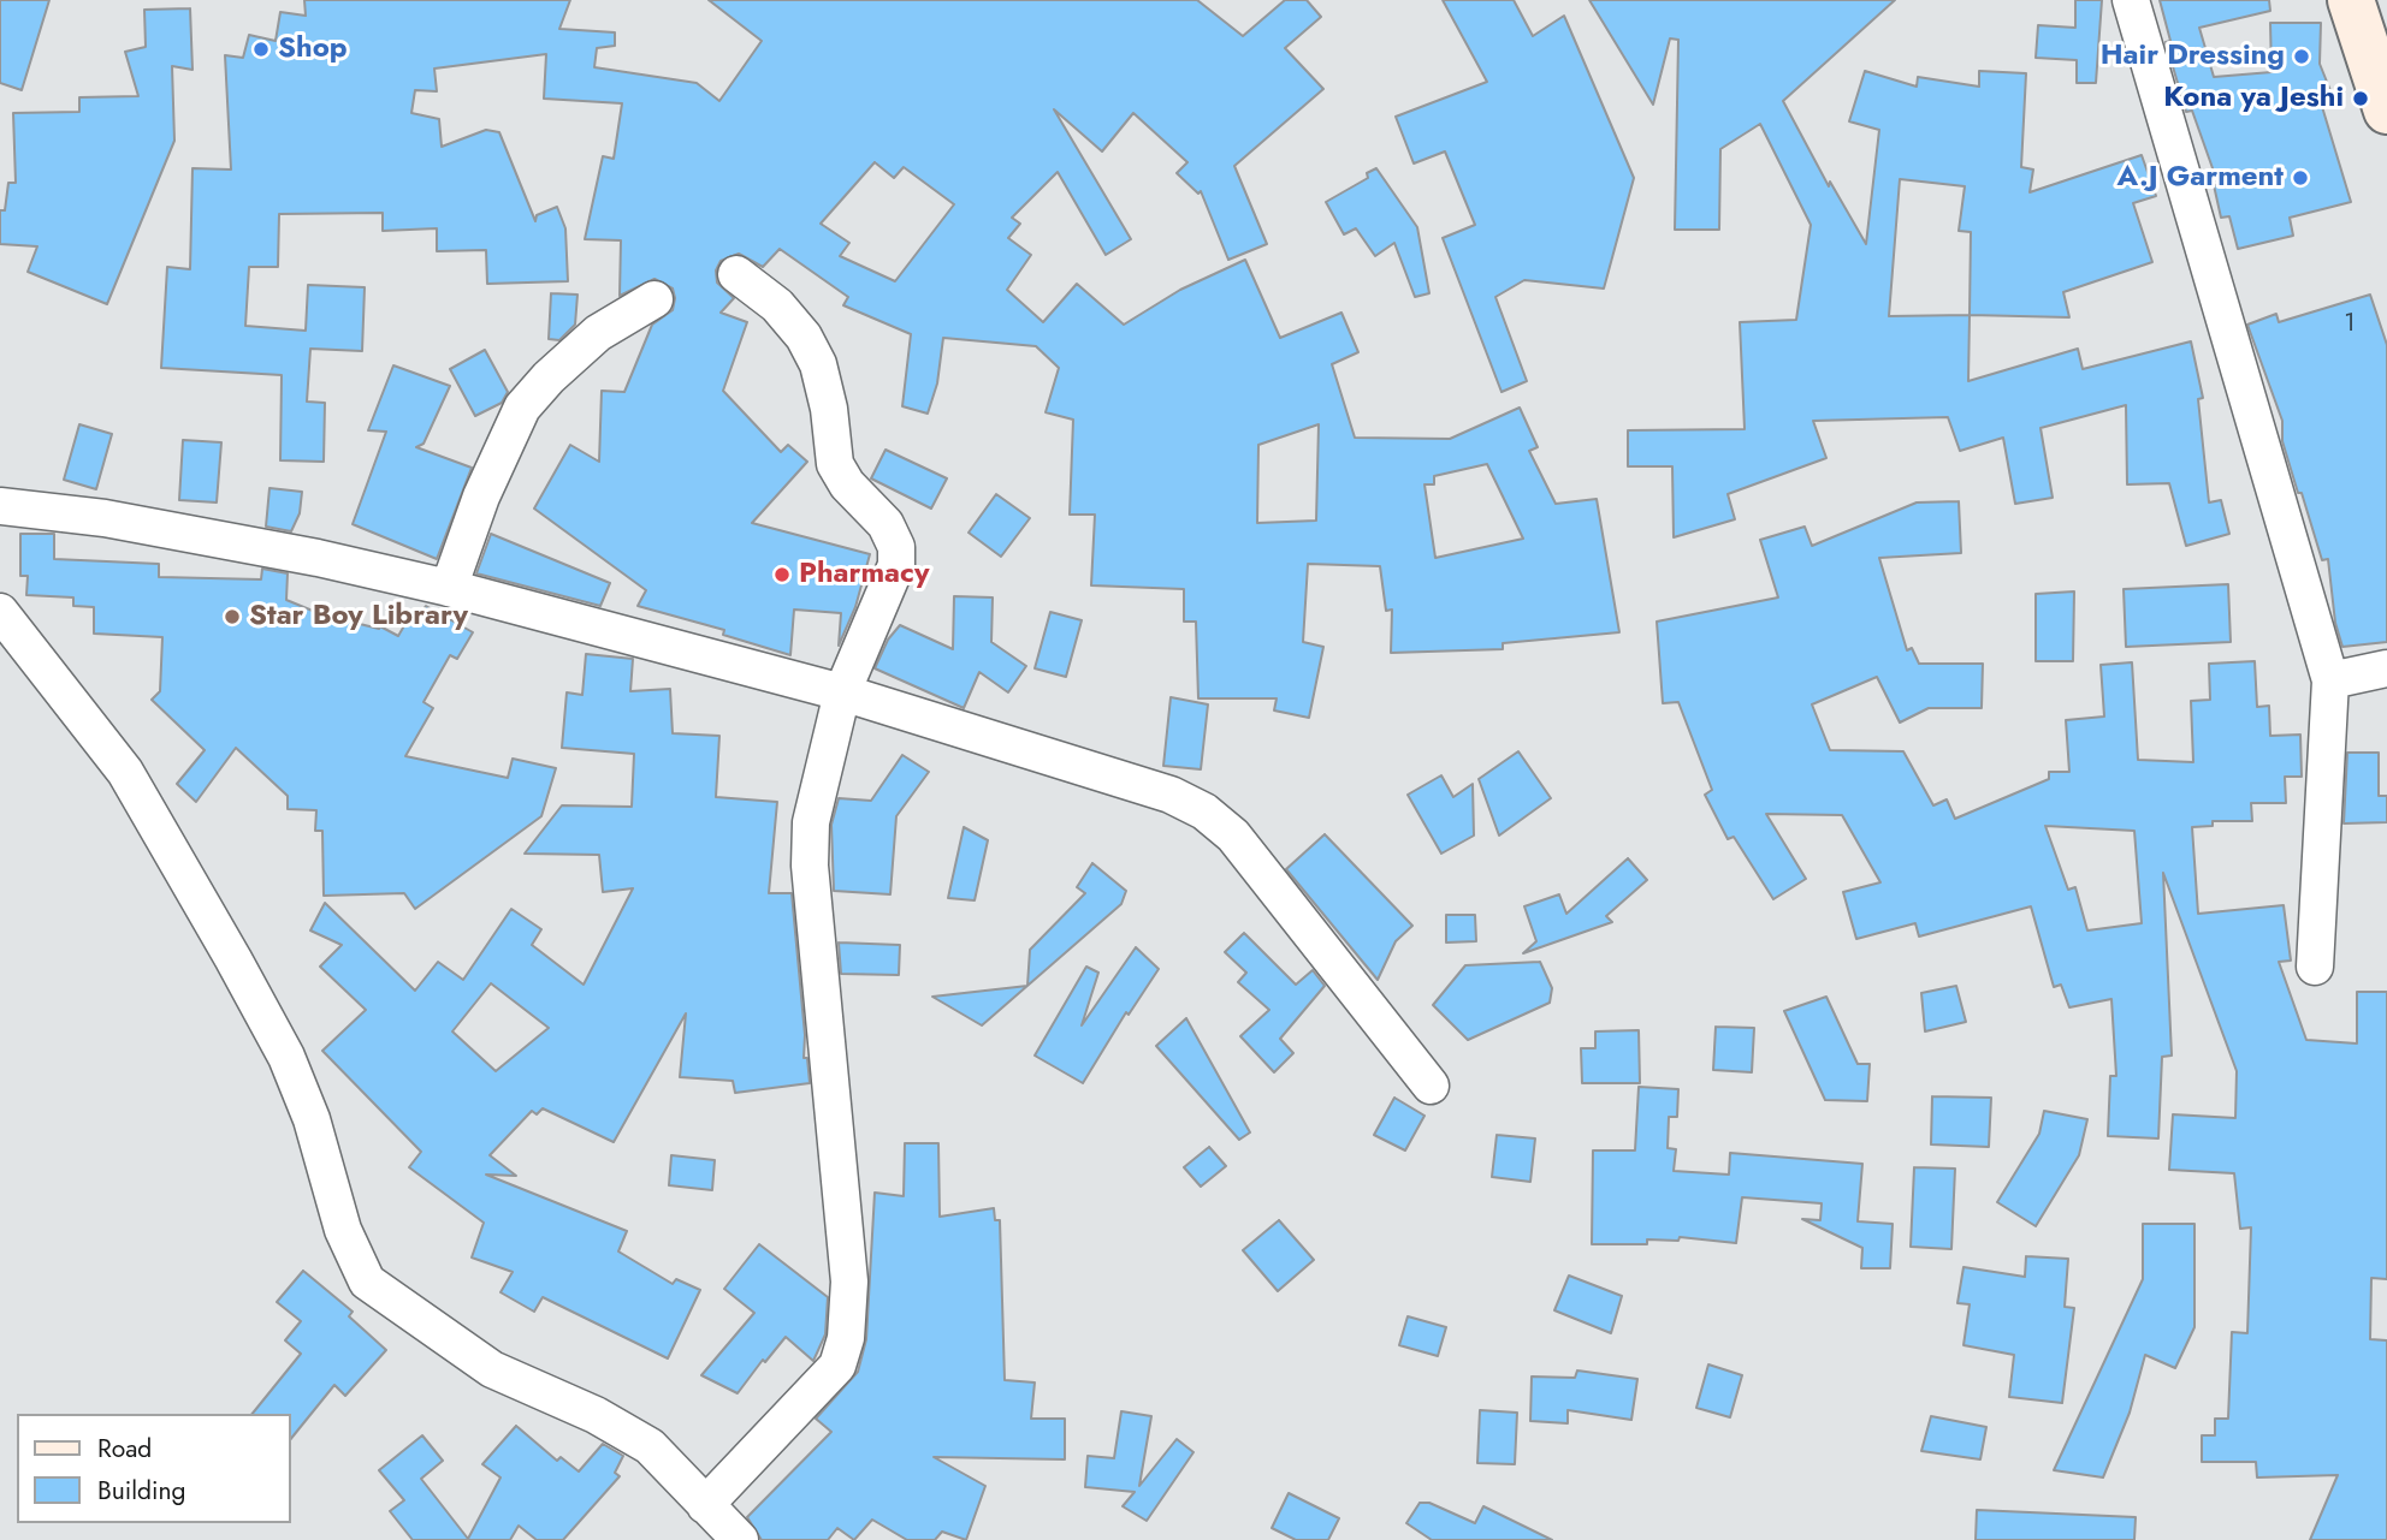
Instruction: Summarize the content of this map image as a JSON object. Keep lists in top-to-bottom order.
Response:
{
  "places": [
    "Shop",
    "Hair Dressing",
    "Kona ya Jeshi",
    "A.J Garment",
    "Pharmacy",
    "Star Boy Library"
  ],
  "house_numbers": ["1"],
  "legend": ["Road", "Building"]
}
